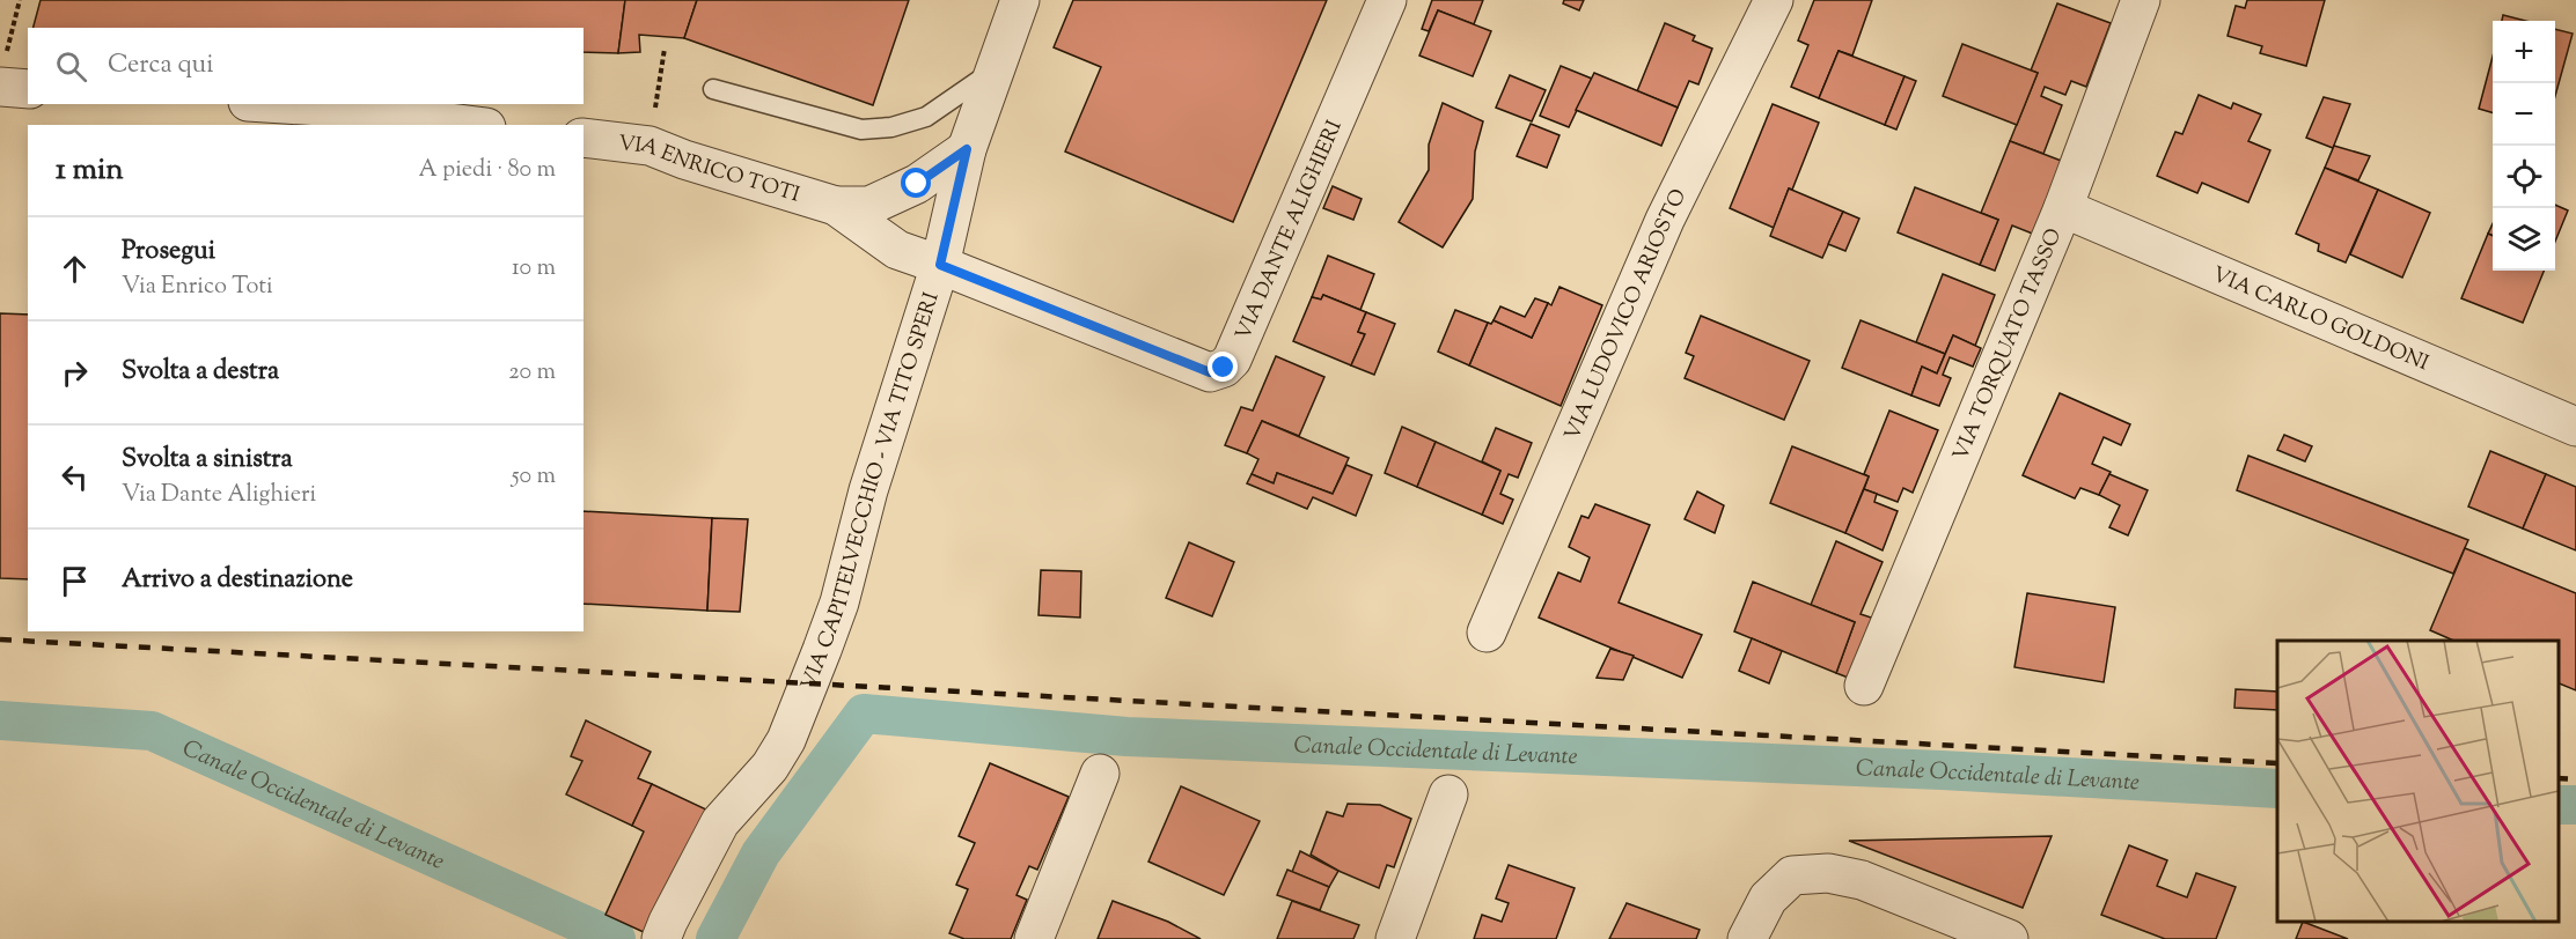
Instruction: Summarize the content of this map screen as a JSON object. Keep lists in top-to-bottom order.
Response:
{
  "streets": {
    "street": [
      "VIA ENRICO TOTI",
      "VIA DANTE ALIGHIERI",
      "VIA LUDOVICO ARIOSTO",
      "VIA CARLO GOLDONI",
      "VIA TORQUATO TASSO",
      "VIA CAPITELVECCHIO - VIA TITO SPERI"
    ]
  },
  "crossings": [
    ["VIA ENRICO TOTI", "VIA DANTE ALIGHIERI"],
    ["VIA ENRICO TOTI", "VIA CAPITELVECCHIO - VIA TITO SPERI"],
    ["VIA DANTE ALIGHIERI", "VIA CAPITELVECCHIO - VIA TITO SPERI"],
    ["VIA CARLO GOLDONI", "VIA TORQUATO TASSO"]
  ],
  "water": ["Canale Occidentale di Levante"],
  "page": {
    "map_buttons": ["+", "−"],
    "search": "Cerca qui",
    "heading": ["1 min", "A piedi · 80 m"],
    "list": [
      ["Prosegui", "Via Enrico Toti", "10 m"],
      ["Svolta a destra", "20 m"],
      ["Svolta a sinistra", "Via Dante Alighieri", "50 m"],
      "Arrivo a destinazione"
    ]
  }
}
